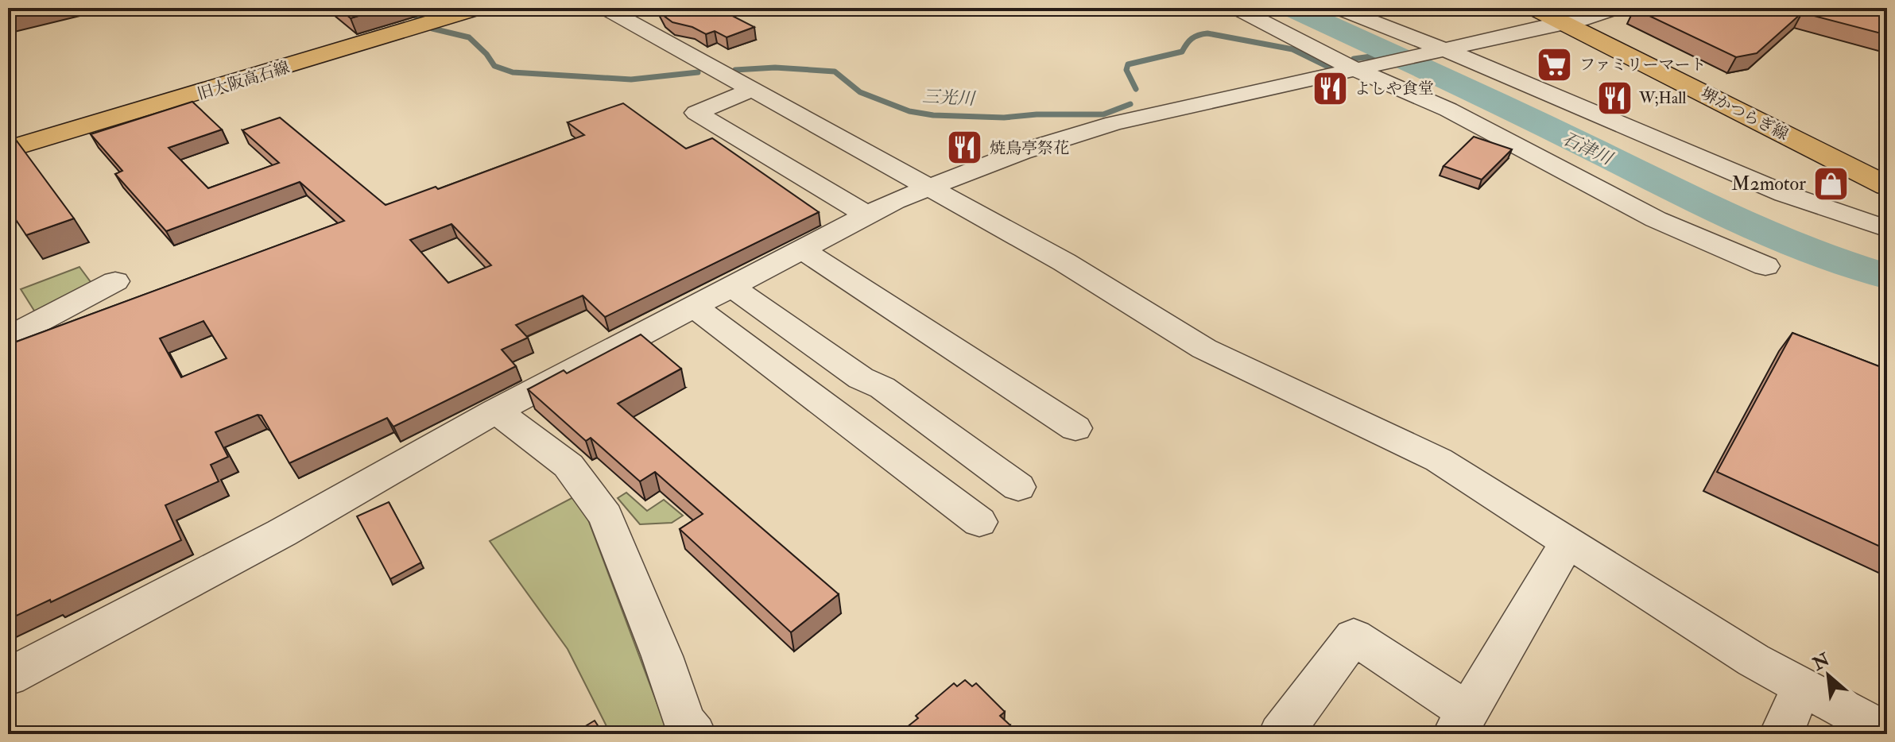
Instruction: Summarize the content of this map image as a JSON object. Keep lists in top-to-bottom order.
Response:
{
  "streets": {
    "main road": ["旧大阪高石線", "堺かつらぎ線"]
  },
  "water": ["三光川", "石津川"],
  "places": {
    "supermarket": ["ファミリーマート"],
    "restaurant": ["よしや食堂", "W;Hall", "焼鳥亭祭花"],
    "shop": ["M2motor"]
  },
  "north": "top left"
}
